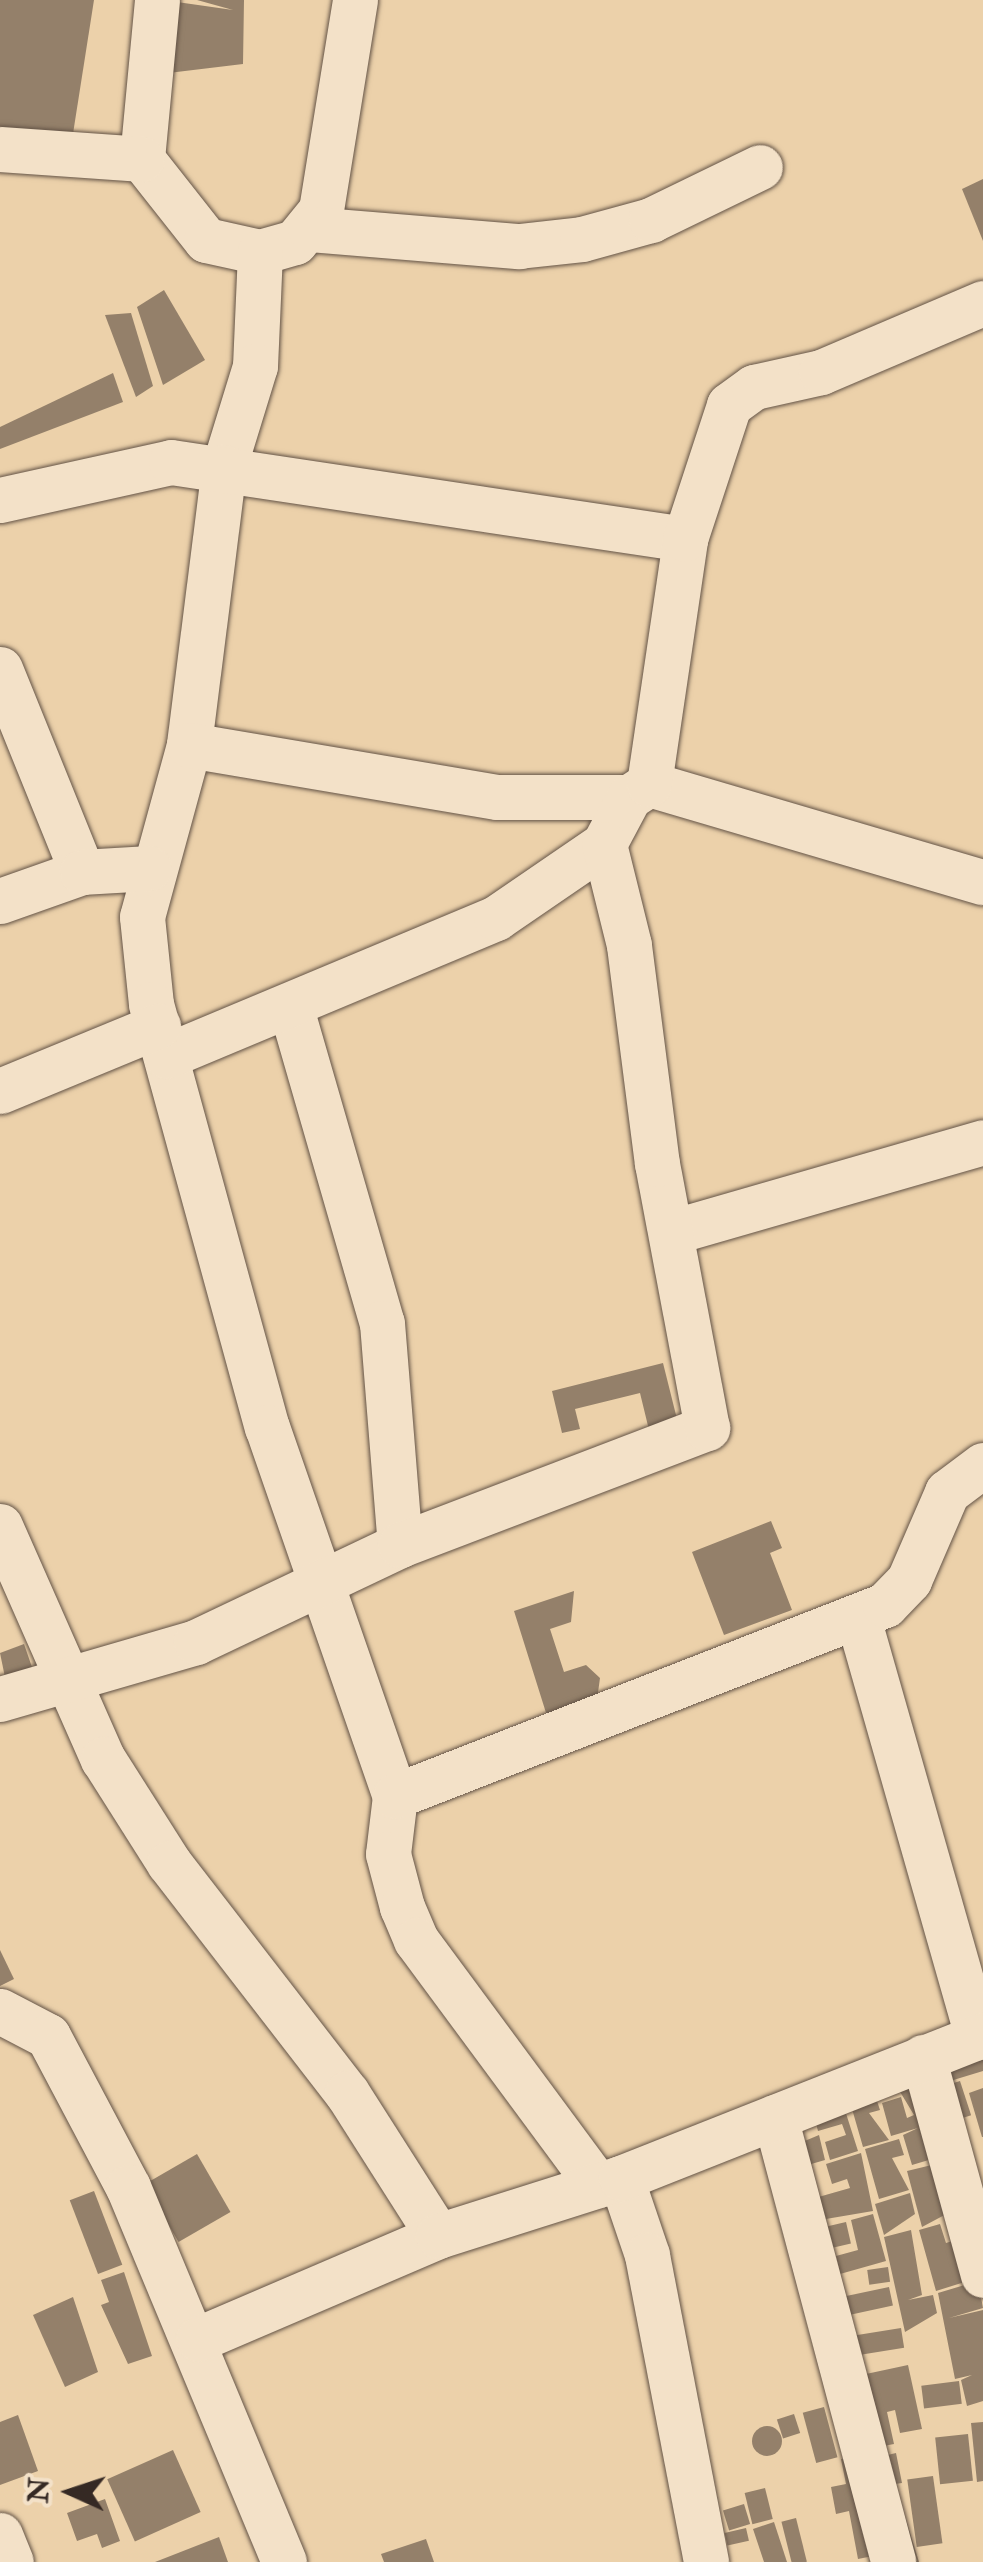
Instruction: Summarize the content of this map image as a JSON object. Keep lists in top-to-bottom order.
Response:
{
  "north": "left"
}
